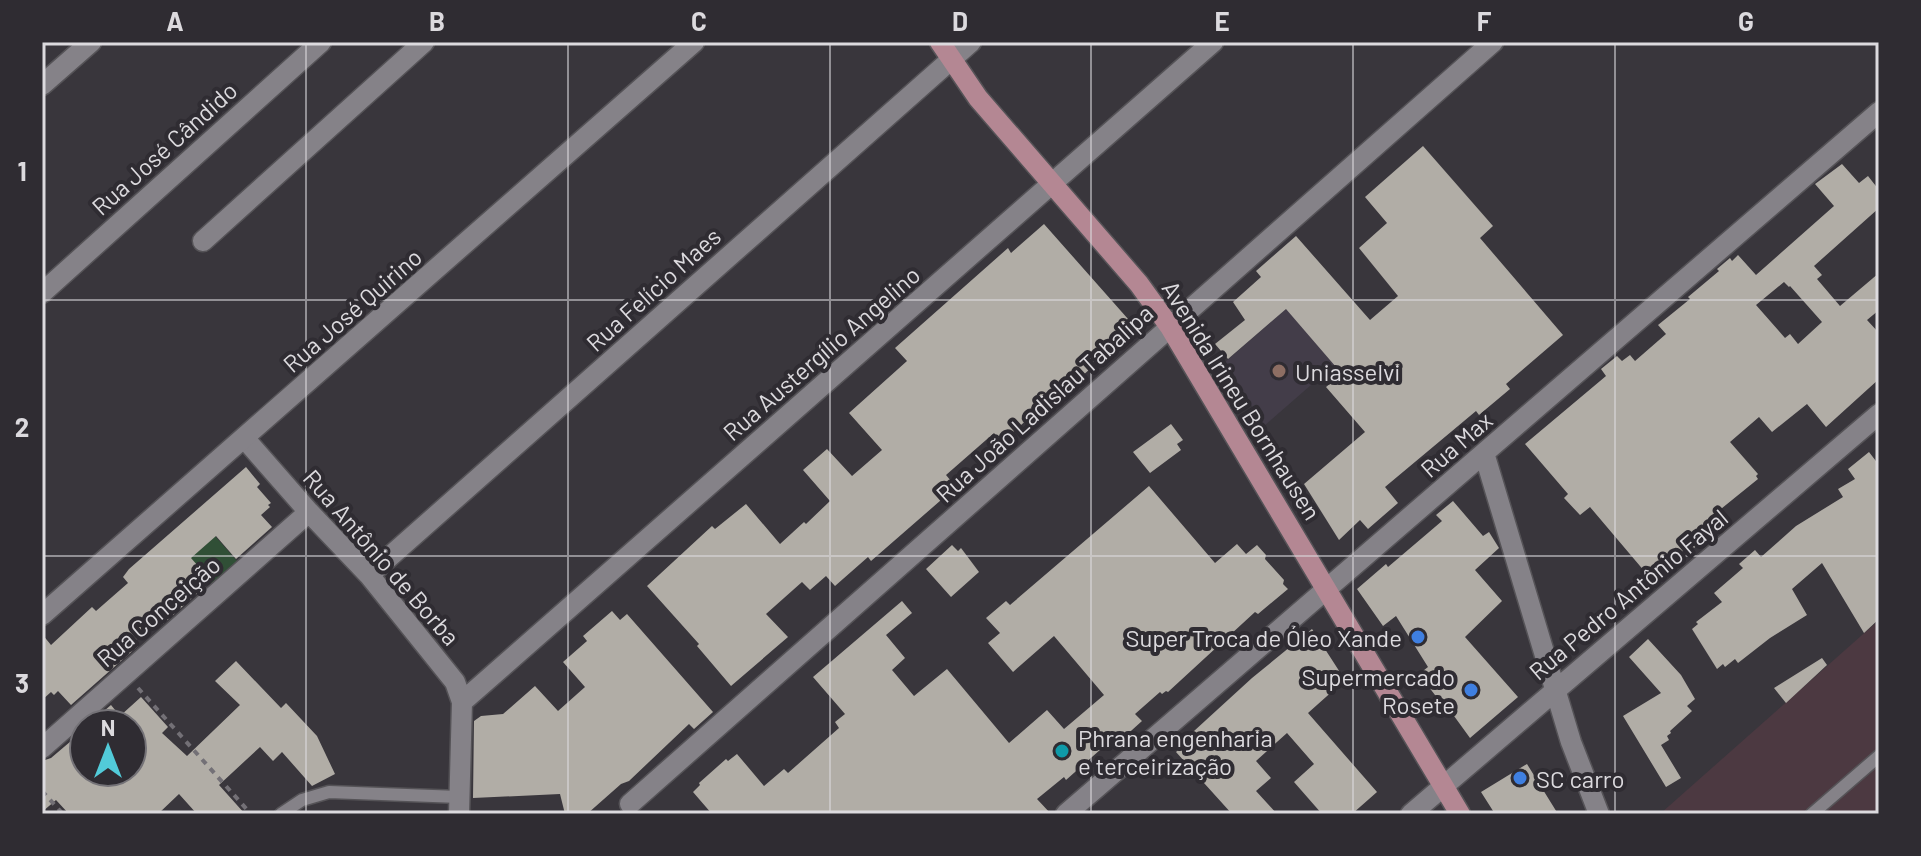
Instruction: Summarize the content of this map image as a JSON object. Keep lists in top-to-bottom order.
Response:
{
  "streets": {
    "main road": ["Avenida Irineu Bornhausen"],
    "street": [
      "Rua José Cândido",
      "Rua Felício Maes",
      "Rua José Quirino",
      "Rua Austergílio Angelino",
      "Rua João Ladislau Tabalipa",
      "Rua Max",
      "Rua Antônio de Borba",
      "Rua Pedro Antônio Fayal",
      "Rua Conceição"
    ]
  },
  "crossings": [
    ["Rua Felício Maes", "Avenida Irineu Bornhausen"],
    ["Rua Felício Maes", "Rua Antônio de Borba"],
    ["Rua José Quirino", "Rua Antônio de Borba"],
    ["Rua Austergílio Angelino", "Avenida Irineu Bornhausen"],
    ["Rua Austergílio Angelino", "Rua Antônio de Borba"],
    ["Avenida Irineu Bornhausen", "Rua João Ladislau Tabalipa"],
    ["Avenida Irineu Bornhausen", "Rua Max"],
    ["Avenida Irineu Bornhausen", "Rua Pedro Antônio Fayal"],
    ["Rua Antônio de Borba", "Rua Conceição"]
  ],
  "places": [
    "Uniasselvi",
    "Super Troca de Óleo Xande",
    "Supermercado Rosete",
    "Phrana engenharia e terceirização",
    "SC carro"
  ],
  "north": "top",
  "grid": {
    "columns": [
      "A",
      "B",
      "C",
      "D",
      "E",
      "F",
      "G"
    ],
    "rows": ["1", "2", "3"]
  }
}
